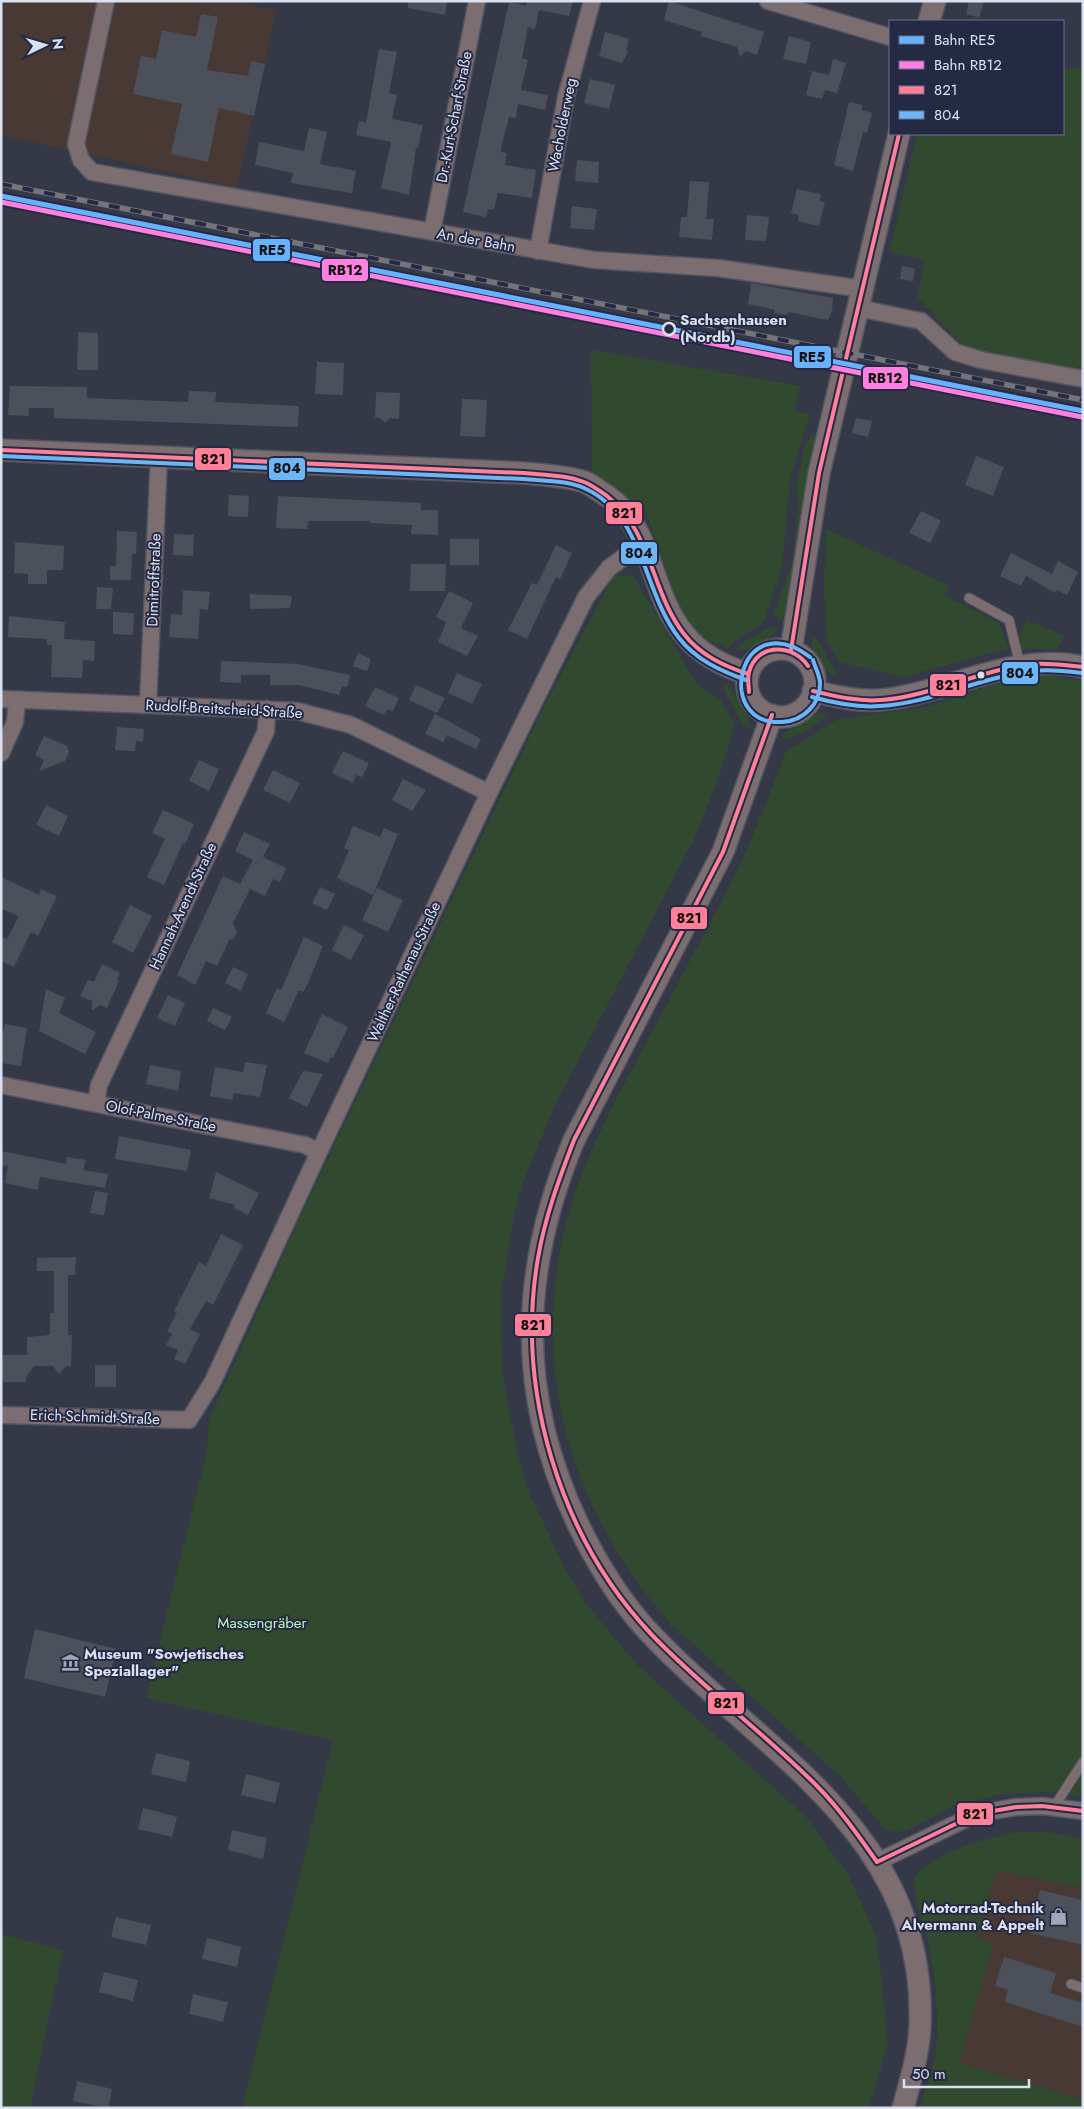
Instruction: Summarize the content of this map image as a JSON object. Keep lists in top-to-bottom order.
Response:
{
  "streets": {
    "street": [
      "Dr.-Kurt-Scharf-Straße",
      "Wacholderweg",
      "An der Bahn",
      "Dimitroffstraße",
      "Rudolf-Breitscheid-Straße",
      "Hannah-Arendt-Straße",
      "Walther-Rathenau-Straße",
      "Olof-Palme-Straße",
      "Erich-Schmidt-Straße"
    ]
  },
  "crossings": [
    ["Dr.-Kurt-Scharf-Straße", "An der Bahn"],
    ["Wacholderweg", "An der Bahn"],
    ["Dimitroffstraße", "Rudolf-Breitscheid-Straße"],
    ["Rudolf-Breitscheid-Straße", "Hannah-Arendt-Straße"],
    ["Rudolf-Breitscheid-Straße", "Walther-Rathenau-Straße"],
    ["Hannah-Arendt-Straße", "Olof-Palme-Straße"],
    ["Walther-Rathenau-Straße", "Olof-Palme-Straße"],
    ["Walther-Rathenau-Straße", "Erich-Schmidt-Straße"]
  ],
  "parks": ["Massengräber"],
  "places": {
    "other": ["Sachsenhausen (Nordb)"],
    "museum": ["Museum \"Sowjetisches Speziallager\""],
    "shop": ["Motorrad-Technik Alvermann & Appelt"]
  },
  "lines": [
    "transit line 821",
    "rail line RE5",
    "rail line RB12",
    "transit line 804"
  ],
  "legend": [
    "Bahn RE5",
    "Bahn RB12",
    "821",
    "804"
  ],
  "scale_bar": "50 m",
  "north": "right"
}
